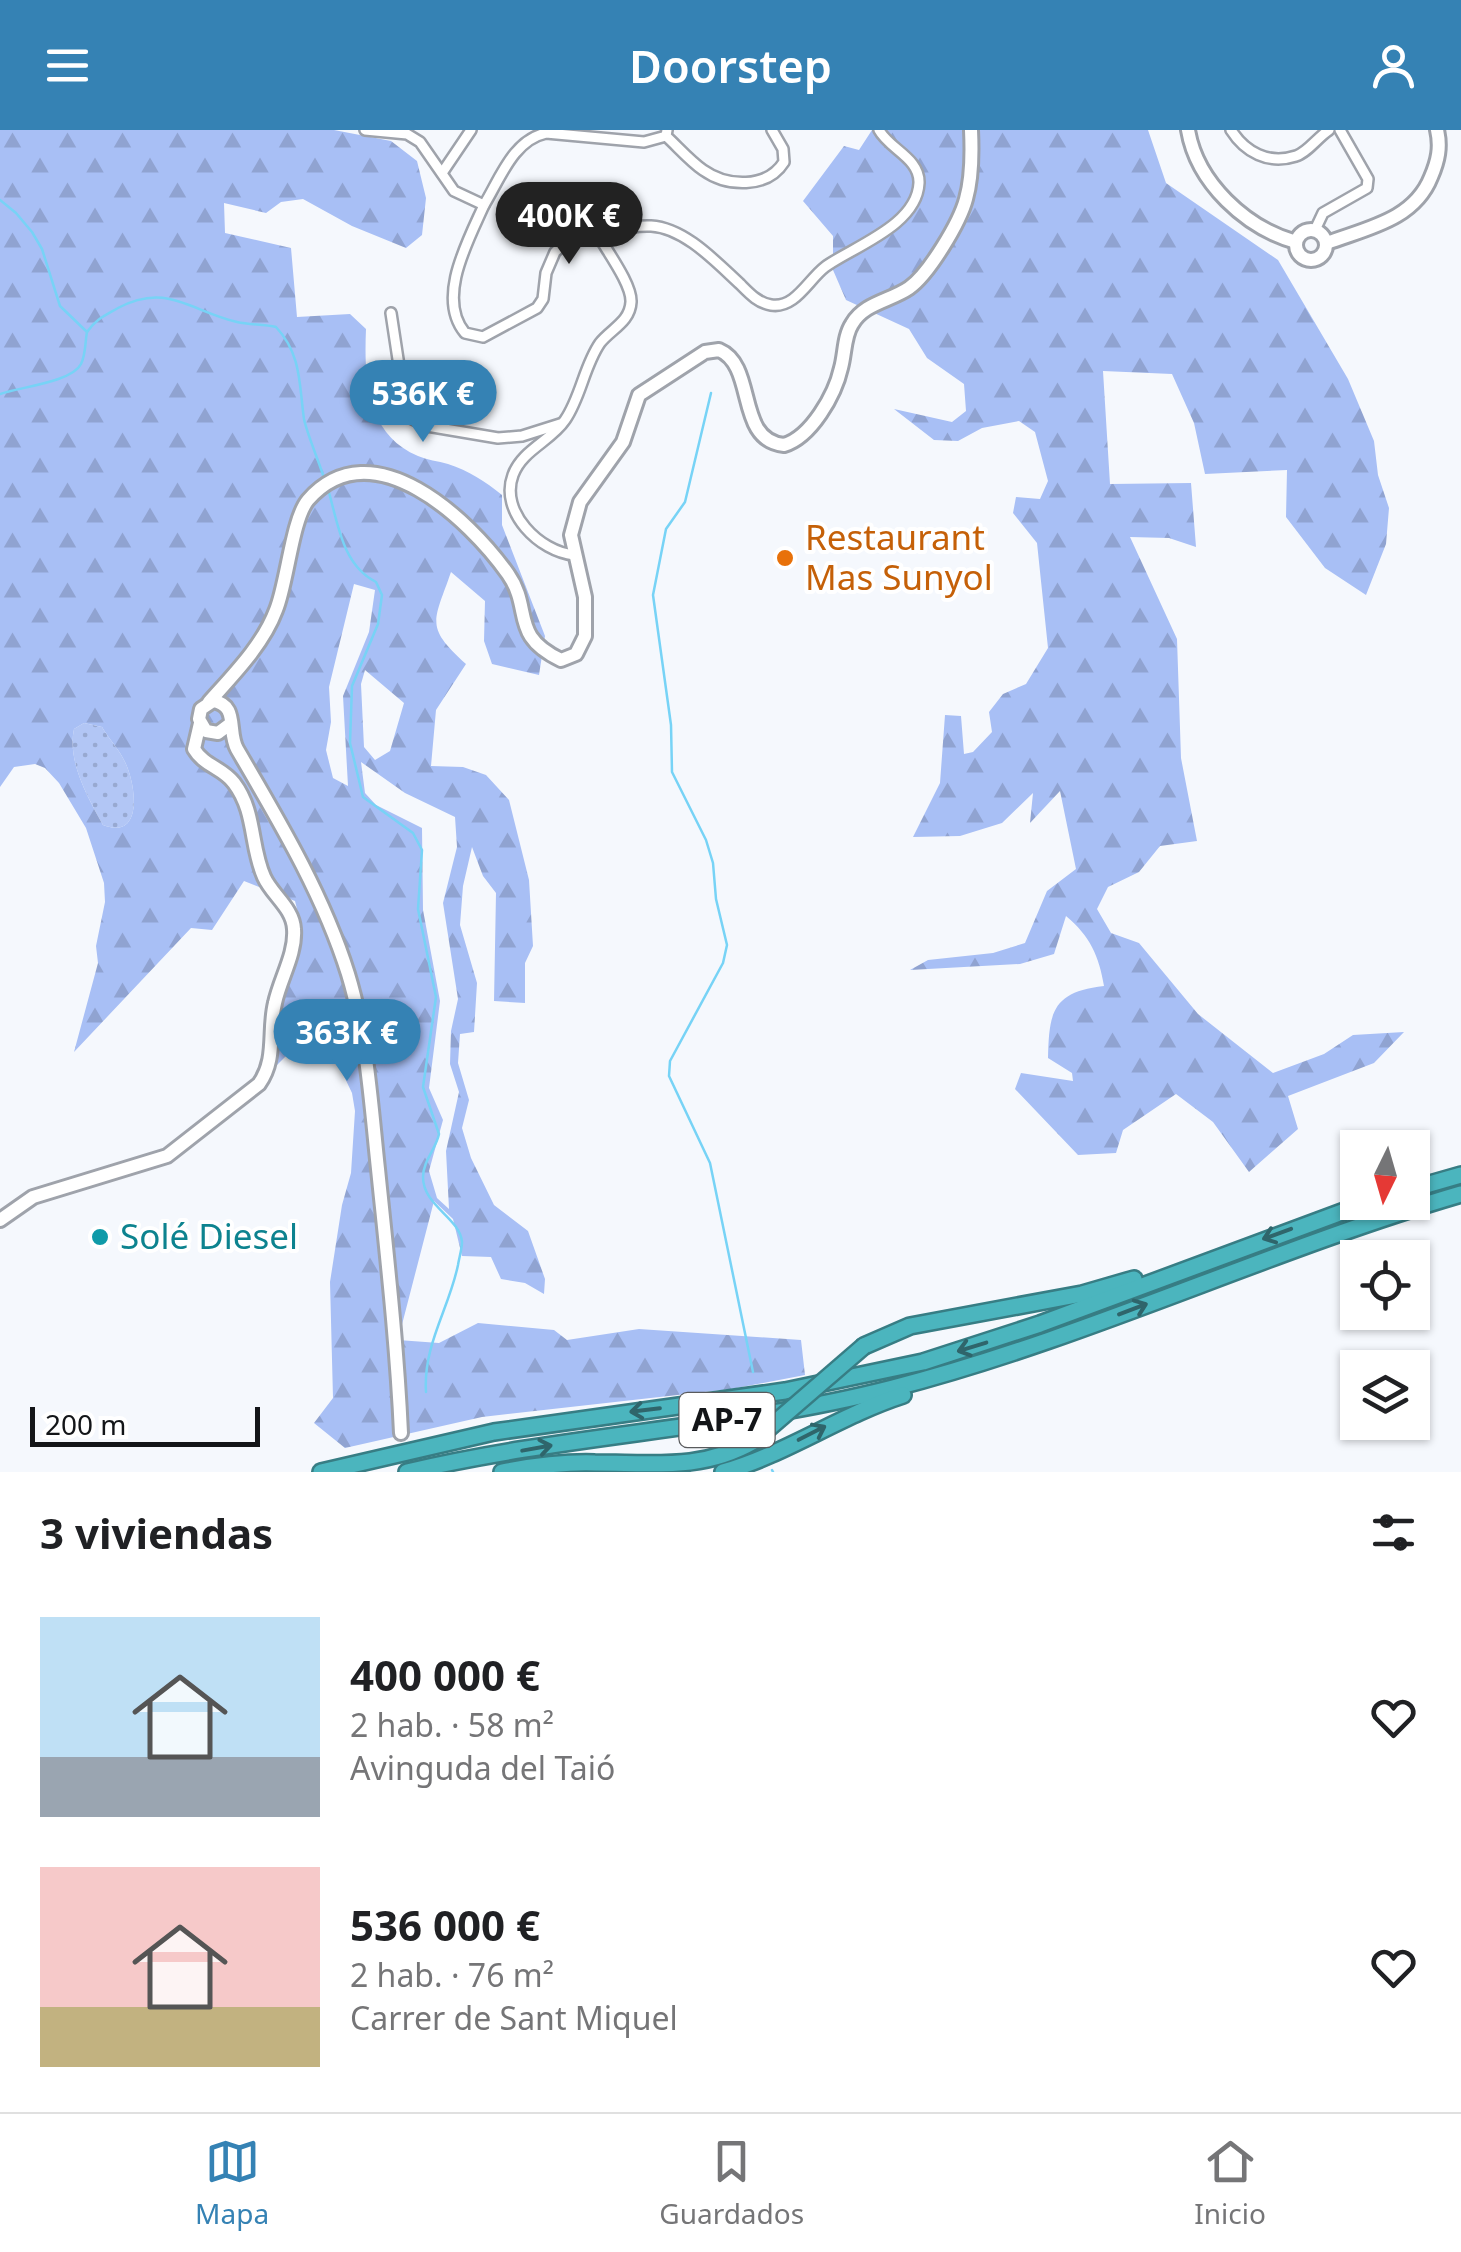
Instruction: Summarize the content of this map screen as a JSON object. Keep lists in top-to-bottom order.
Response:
{
  "streets": {
    "highway": ["AP-7"]
  },
  "places": ["Restaurant Mas Sunyol", "Solé Diesel"],
  "scale_bar": "200 m",
  "north": "bottom",
  "page": {
    "header": "Doorstep",
    "price": ["400K €", "536K €", "363K €"],
    "scale": "200 m",
    "heading": "3 viviendas",
    "list": [
      {
        "name": "400 000 €",
        "note": "2 hab. · 58 m² · Avinguda del Taió"
      },
      {
        "name": "536 000 €",
        "note": "2 hab. · 76 m² · Carrer de Sant Miquel"
      }
    ],
    "tabs": ["Mapa", "Guardados", "Inicio"]
  }
}
